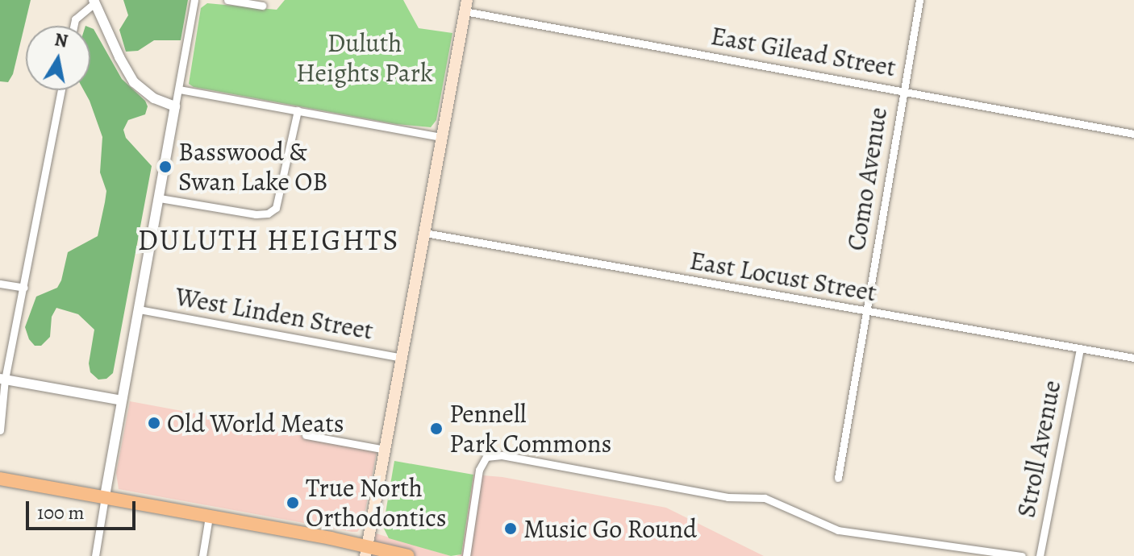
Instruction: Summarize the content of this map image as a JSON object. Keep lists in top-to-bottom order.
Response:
{
  "streets": {
    "street": [
      "East Gilead Street",
      "Como Avenue",
      "East Locust Street",
      "West Linden Street",
      "Stroll Avenue"
    ]
  },
  "crossings": [
    ["East Gilead Street", "Como Avenue"],
    ["Como Avenue", "East Locust Street"],
    ["East Locust Street", "Stroll Avenue"]
  ],
  "districts": ["DULUTH HEIGHTS"],
  "parks": ["Duluth Heights Park"],
  "places": [
    "Basswood & Swan Lake OB",
    "Old World Meats",
    "Pennell Park Commons",
    "True North Orthodontics",
    "Music Go Round"
  ],
  "scale_bar": "100 m",
  "north": "top"
}
